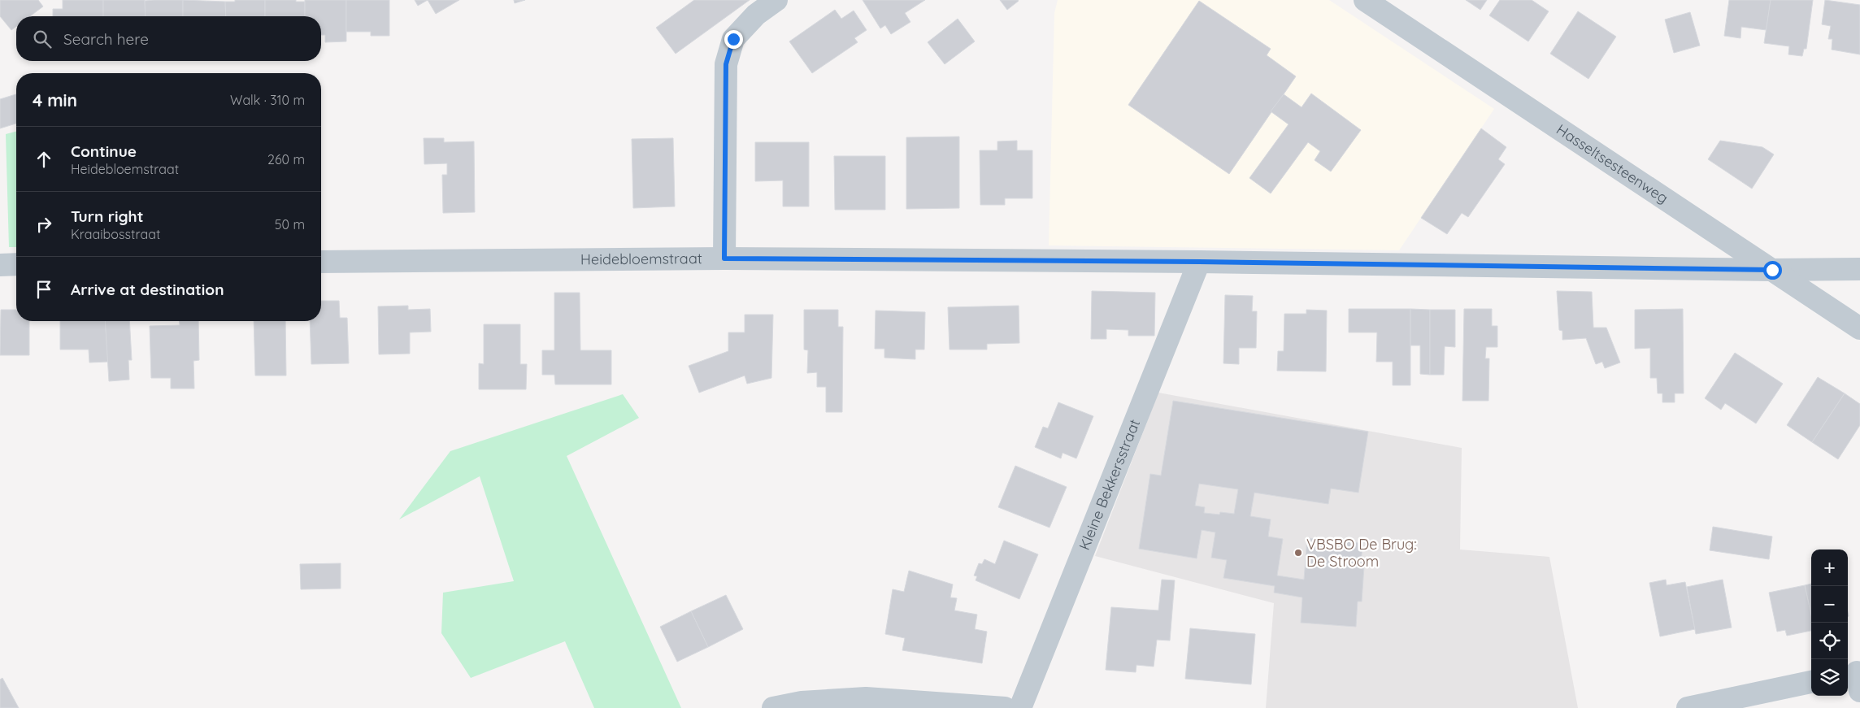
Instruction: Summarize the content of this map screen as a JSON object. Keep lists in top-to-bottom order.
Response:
{
  "streets": {
    "street": ["Hasseltsesteenweg", "Heidebloemstraat", "Kleine Bekkersstraat"]
  },
  "crossings": [
    ["Hasseltsesteenweg", "Heidebloemstraat"],
    ["Heidebloemstraat", "Kleine Bekkersstraat"]
  ],
  "places": ["VBSBO De Brug: De Stroom"],
  "page": {
    "search": "Search here",
    "heading": ["4 min", "Walk · 310 m"],
    "list": [
      ["Continue", "Heidebloemstraat", "260 m"],
      ["Turn right", "Kraaibosstraat", "50 m"],
      "Arrive at destination"
    ],
    "map_buttons": ["+", "−"]
  }
}
